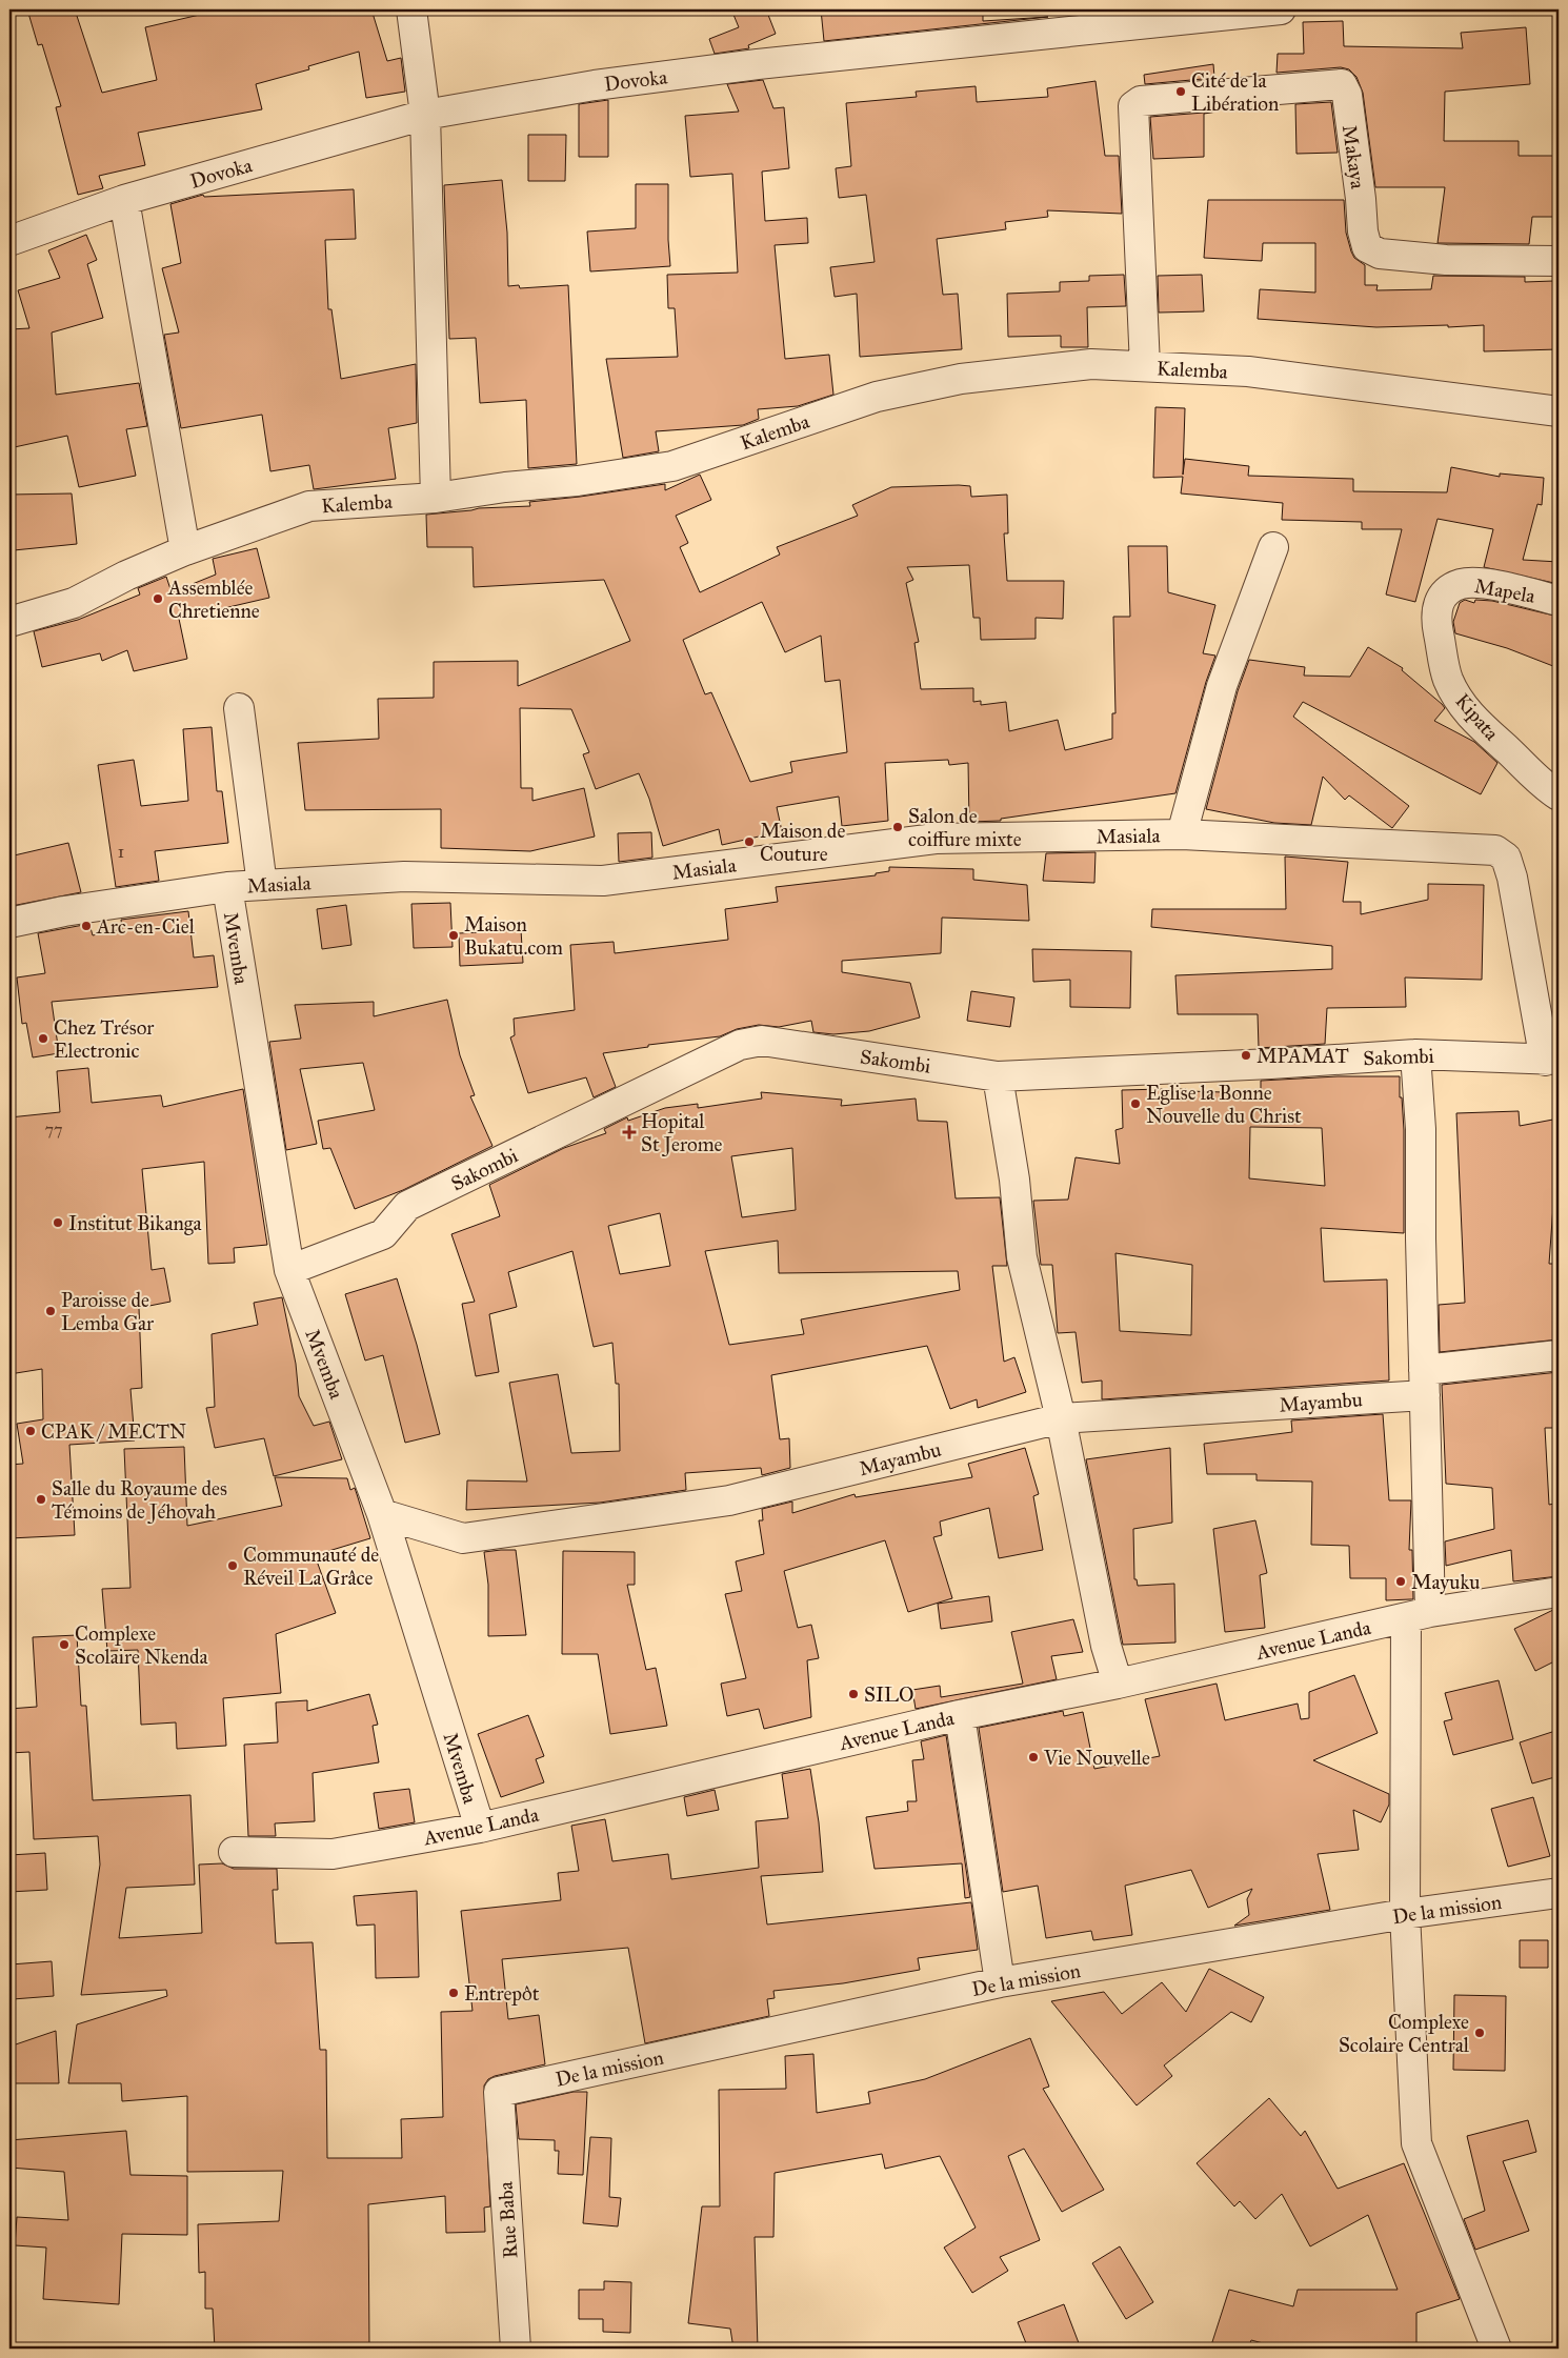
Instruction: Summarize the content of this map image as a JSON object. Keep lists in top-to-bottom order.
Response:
{
  "streets": {
    "street": [
      "Dovoka",
      "Makaya",
      "Kalemba",
      "Mapela",
      "Kipata",
      "Masiala",
      "Mvemba",
      "Sakombi",
      "Mayambu",
      "Avenue Landa",
      "De la mission",
      "Rue Baba"
    ]
  },
  "crossings": [
    ["Makaya", "Kalemba"],
    ["Mapela", "Kipata"],
    ["Masiala", "Mvemba"],
    ["Masiala", "Sakombi"],
    ["Mvemba", "Sakombi"],
    ["Mvemba", "Mayambu"],
    ["Mvemba", "Avenue Landa"],
    ["De la mission", "Rue Baba"]
  ],
  "places": {
    "other": [
      "Cité de la Libération",
      "Assemblée Chretienne",
      "Salon de coiffure mixte",
      "Maison de Couture",
      "Arc-en-Ciel",
      "Maison Bukatu.com",
      "Chez Trésor Electronic",
      "MPAMAT",
      "Eglise la Bonne Nouvelle du Christ",
      "Institut Bikanga",
      "Paroisse de Lemba Gar",
      "CPAK / MECTN",
      "Salle du Royaume des Témoins de Jéhovah",
      "Communauté de Réveil La Grâce",
      "Mayuku",
      "Complexe Scolaire Nkenda",
      "SILO",
      "Vie Nouvelle",
      "Entrepôt",
      "Complexe Scolaire Central"
    ],
    "health": ["Hopital St Jerome"]
  },
  "house_numbers": ["1", "77"]
}
